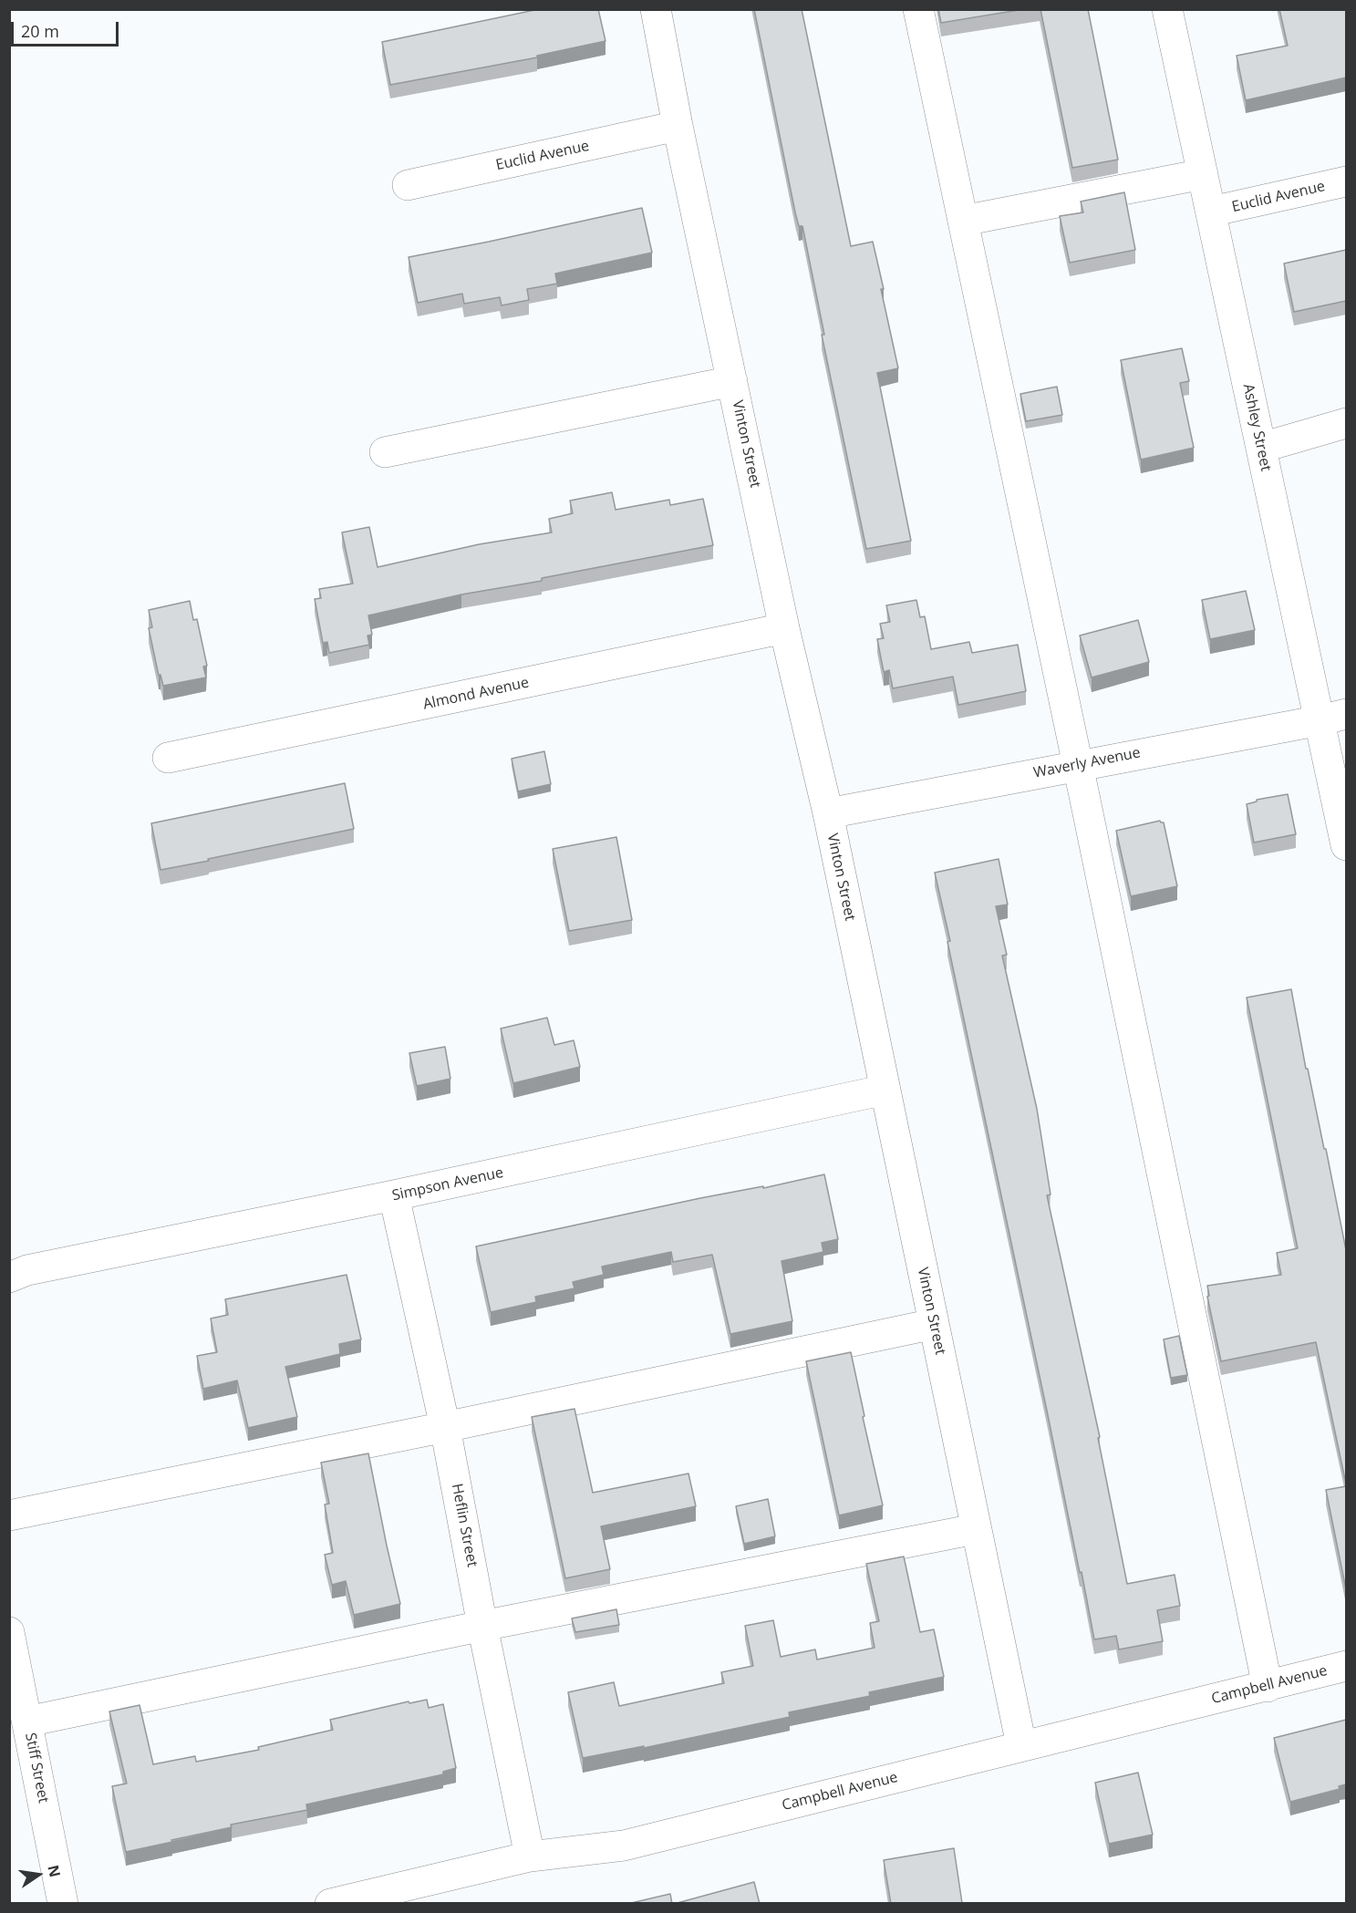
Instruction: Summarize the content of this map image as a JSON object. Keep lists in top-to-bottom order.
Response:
{
  "streets": {
    "street": [
      "Euclid Avenue",
      "Ashley Street",
      "Vinton Street",
      "Almond Avenue",
      "Waverly Avenue",
      "Simpson Avenue",
      "Heflin Street",
      "Campbell Avenue",
      "Stiff Street"
    ]
  },
  "crossings": [
    ["Euclid Avenue", "Ashley Street"],
    ["Euclid Avenue", "Vinton Street"],
    ["Ashley Street", "Waverly Avenue"],
    ["Vinton Street", "Almond Avenue"],
    ["Vinton Street", "Waverly Avenue"],
    ["Vinton Street", "Simpson Avenue"],
    ["Vinton Street", "Campbell Avenue"],
    ["Simpson Avenue", "Heflin Street"],
    ["Heflin Street", "Campbell Avenue"]
  ],
  "scale_bar": "20 m",
  "north": "right"
}
